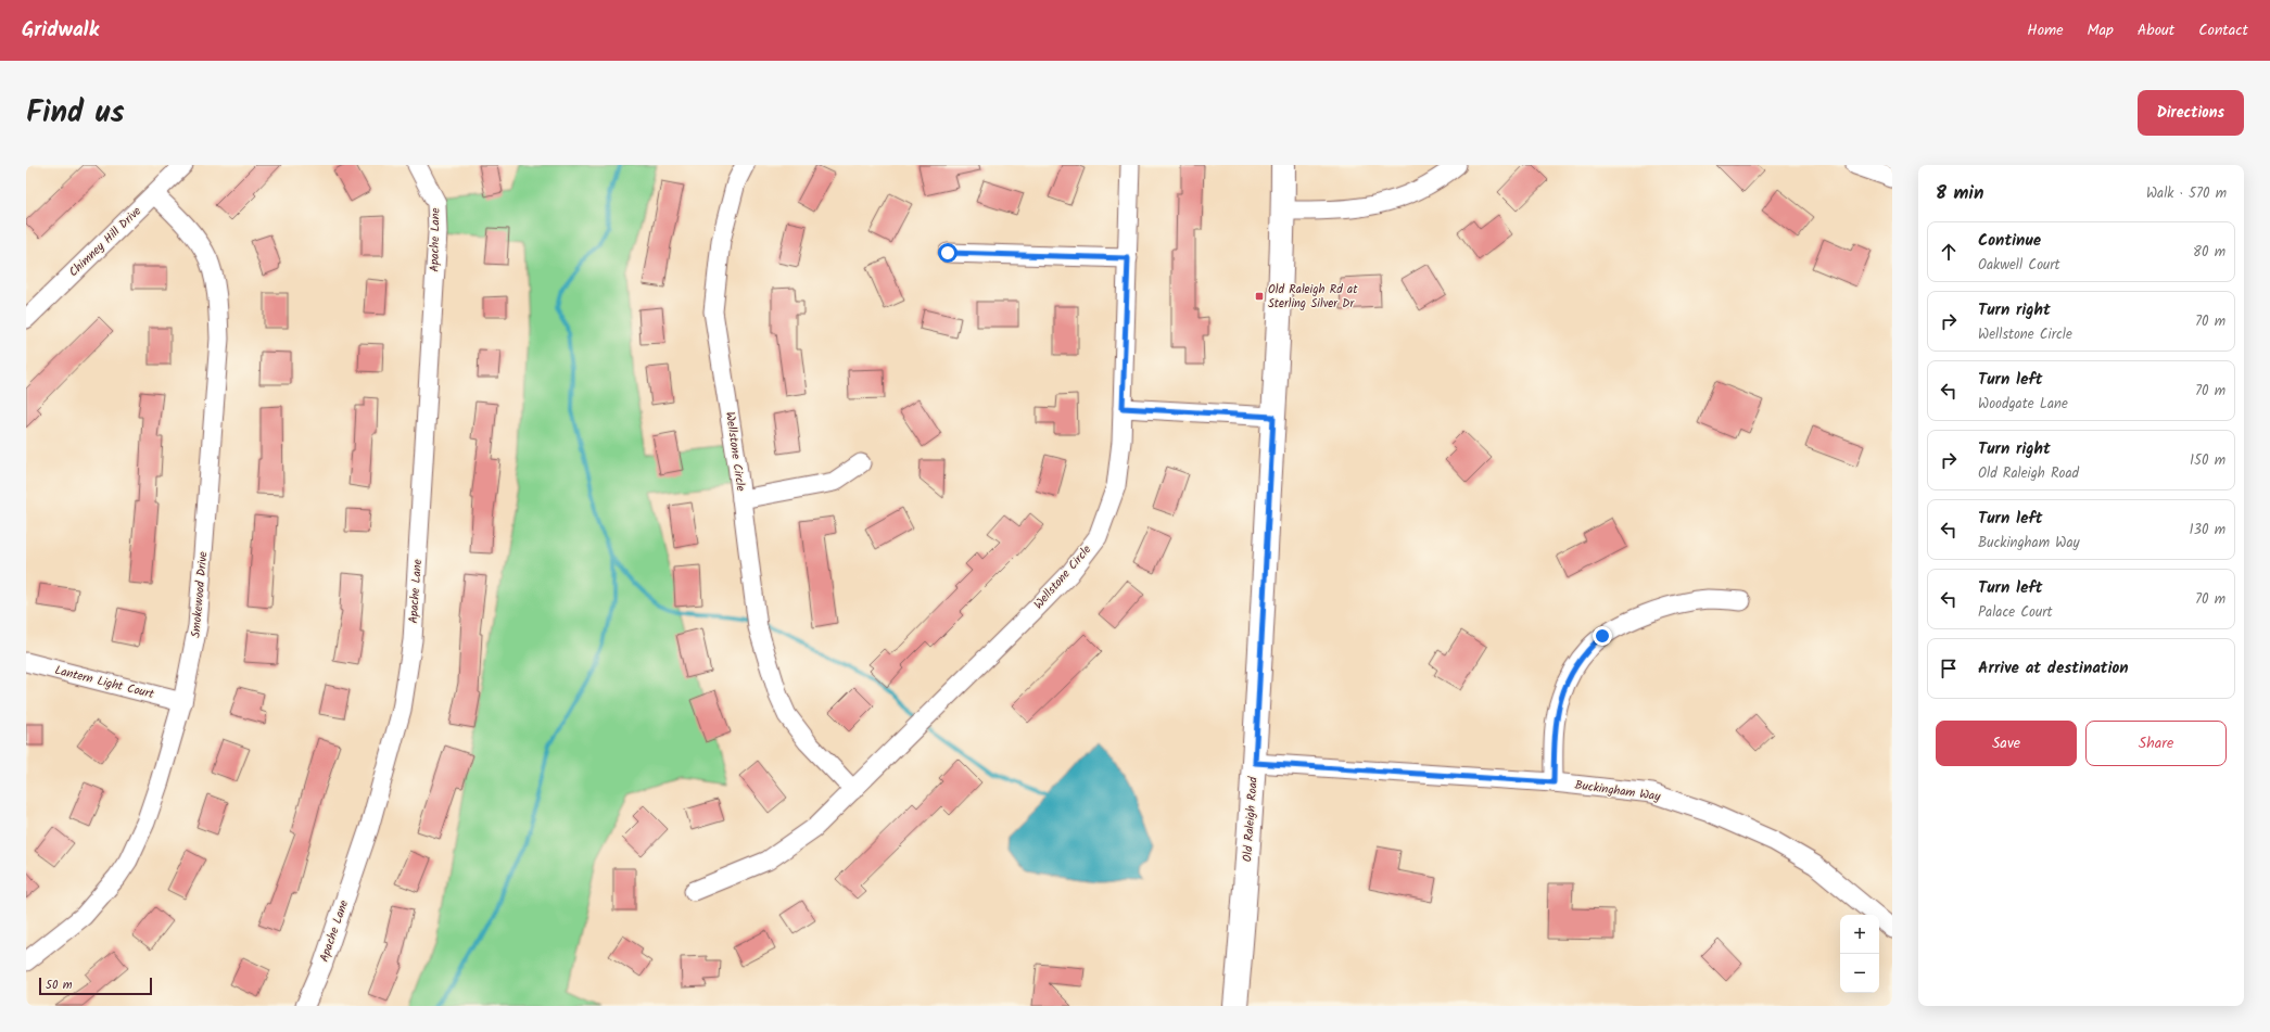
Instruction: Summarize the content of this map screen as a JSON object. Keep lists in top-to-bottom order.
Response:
{
  "streets": {
    "main road": ["Old Raleigh Road"],
    "street": [
      "Apache Lane",
      "Chimney Hill Drive",
      "Wellstone Circle",
      "Smokewood Drive",
      "Lantern Light Court",
      "Buckingham Way"
    ]
  },
  "crossings": [
    ["Chimney Hill Drive", "Smokewood Drive"],
    ["Smokewood Drive", "Lantern Light Court"],
    ["Buckingham Way", "Old Raleigh Road"]
  ],
  "places": {
    "transit": ["Old Raleigh Rd at Sterling Silver Dr"]
  },
  "scale_bar": "50 m",
  "page": {
    "header": "Gridwalk",
    "nav": [
      "Home",
      "Map",
      "About",
      "Contact"
    ],
    "title": "Find us",
    "buttons": [
      "Directions",
      ["Save", "Share"]
    ],
    "heading": ["8 min", "Walk · 570 m"],
    "list": [
      ["Continue", "Oakwell Court", "80 m"],
      ["Turn right", "Wellstone Circle", "70 m"],
      ["Turn left", "Woodgate Lane", "70 m"],
      ["Turn right", "Old Raleigh Road", "150 m"],
      ["Turn left", "Buckingham Way", "130 m"],
      ["Turn left", "Palace Court", "70 m"],
      "Arrive at destination"
    ],
    "map_buttons": ["+", "−"],
    "scale": "50 m"
  }
}
